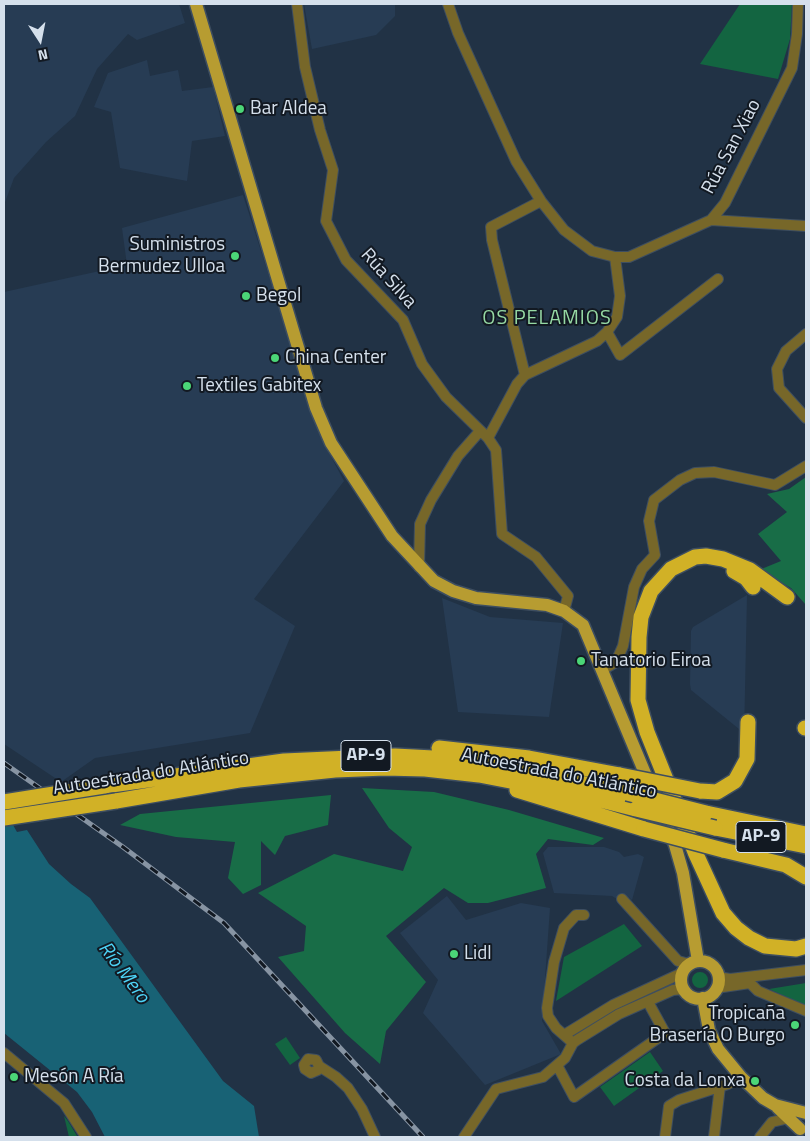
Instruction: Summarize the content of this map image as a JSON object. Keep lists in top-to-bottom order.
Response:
{
  "streets": {
    "highway": ["AP-9", "Autoestrada do Atlántico"],
    "street": ["Rúa San Xiao", "Rúa Silva"]
  },
  "districts": ["OS PELAMIOS"],
  "water": ["Río Mero"],
  "places": [
    "Bar Aldea",
    "Suministros Bermudez Ulloa",
    "Begol",
    "China Center",
    "Textiles Gabitex",
    "Tanatorio Eiroa",
    "Lidl",
    "Tropicaña Brasería O Burgo",
    "Mesón A Ría",
    "Costa da Lonxa"
  ],
  "north": "bottom"
}
